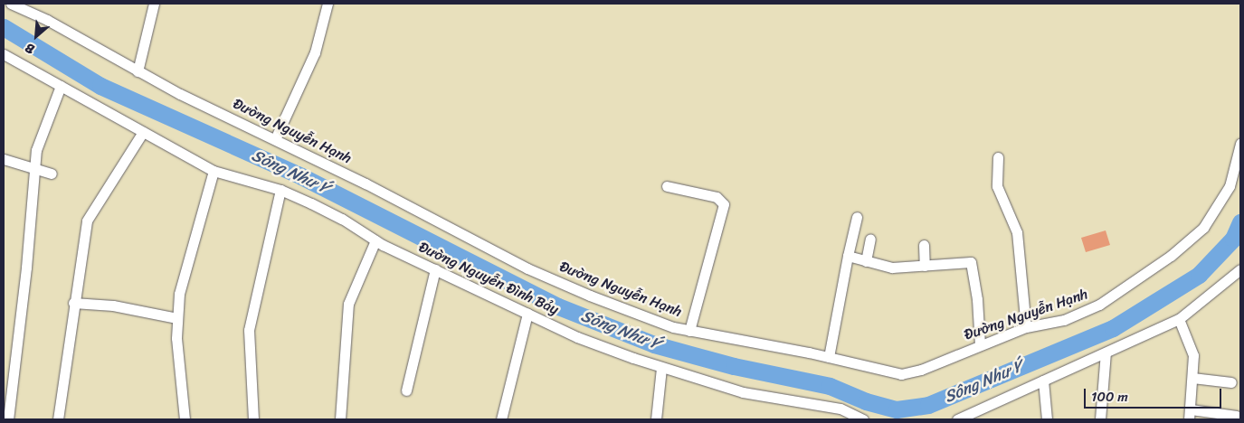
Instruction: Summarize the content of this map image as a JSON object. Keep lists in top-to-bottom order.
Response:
{
  "streets": {
    "street": ["Đường Nguyễn Hạnh", "Đường Nguyễn Đình Bảy"]
  },
  "water": ["Sông Như Ý"],
  "scale_bar": "100 m",
  "north": "bottom left"
}
